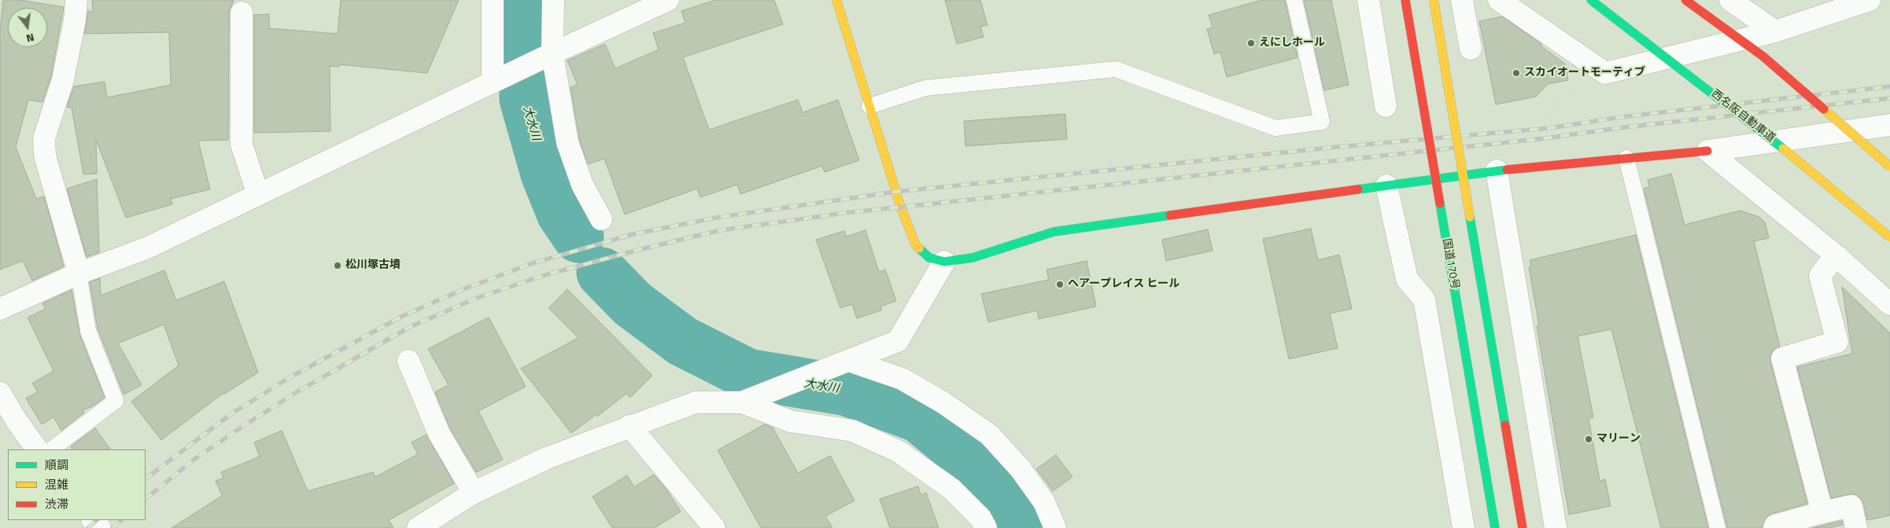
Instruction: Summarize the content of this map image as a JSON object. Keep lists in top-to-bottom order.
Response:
{
  "streets": {
    "main road": ["西名阪自動車道", "国道170号"]
  },
  "water": ["大水川"],
  "places": [
    "えにしホール",
    "スカイオートモーティブ",
    "松川塚古墳",
    "ヘアープレイス ヒール",
    "マリーン"
  ],
  "legend": ["順調", "混雑", "渋滞"],
  "north": "bottom"
}
